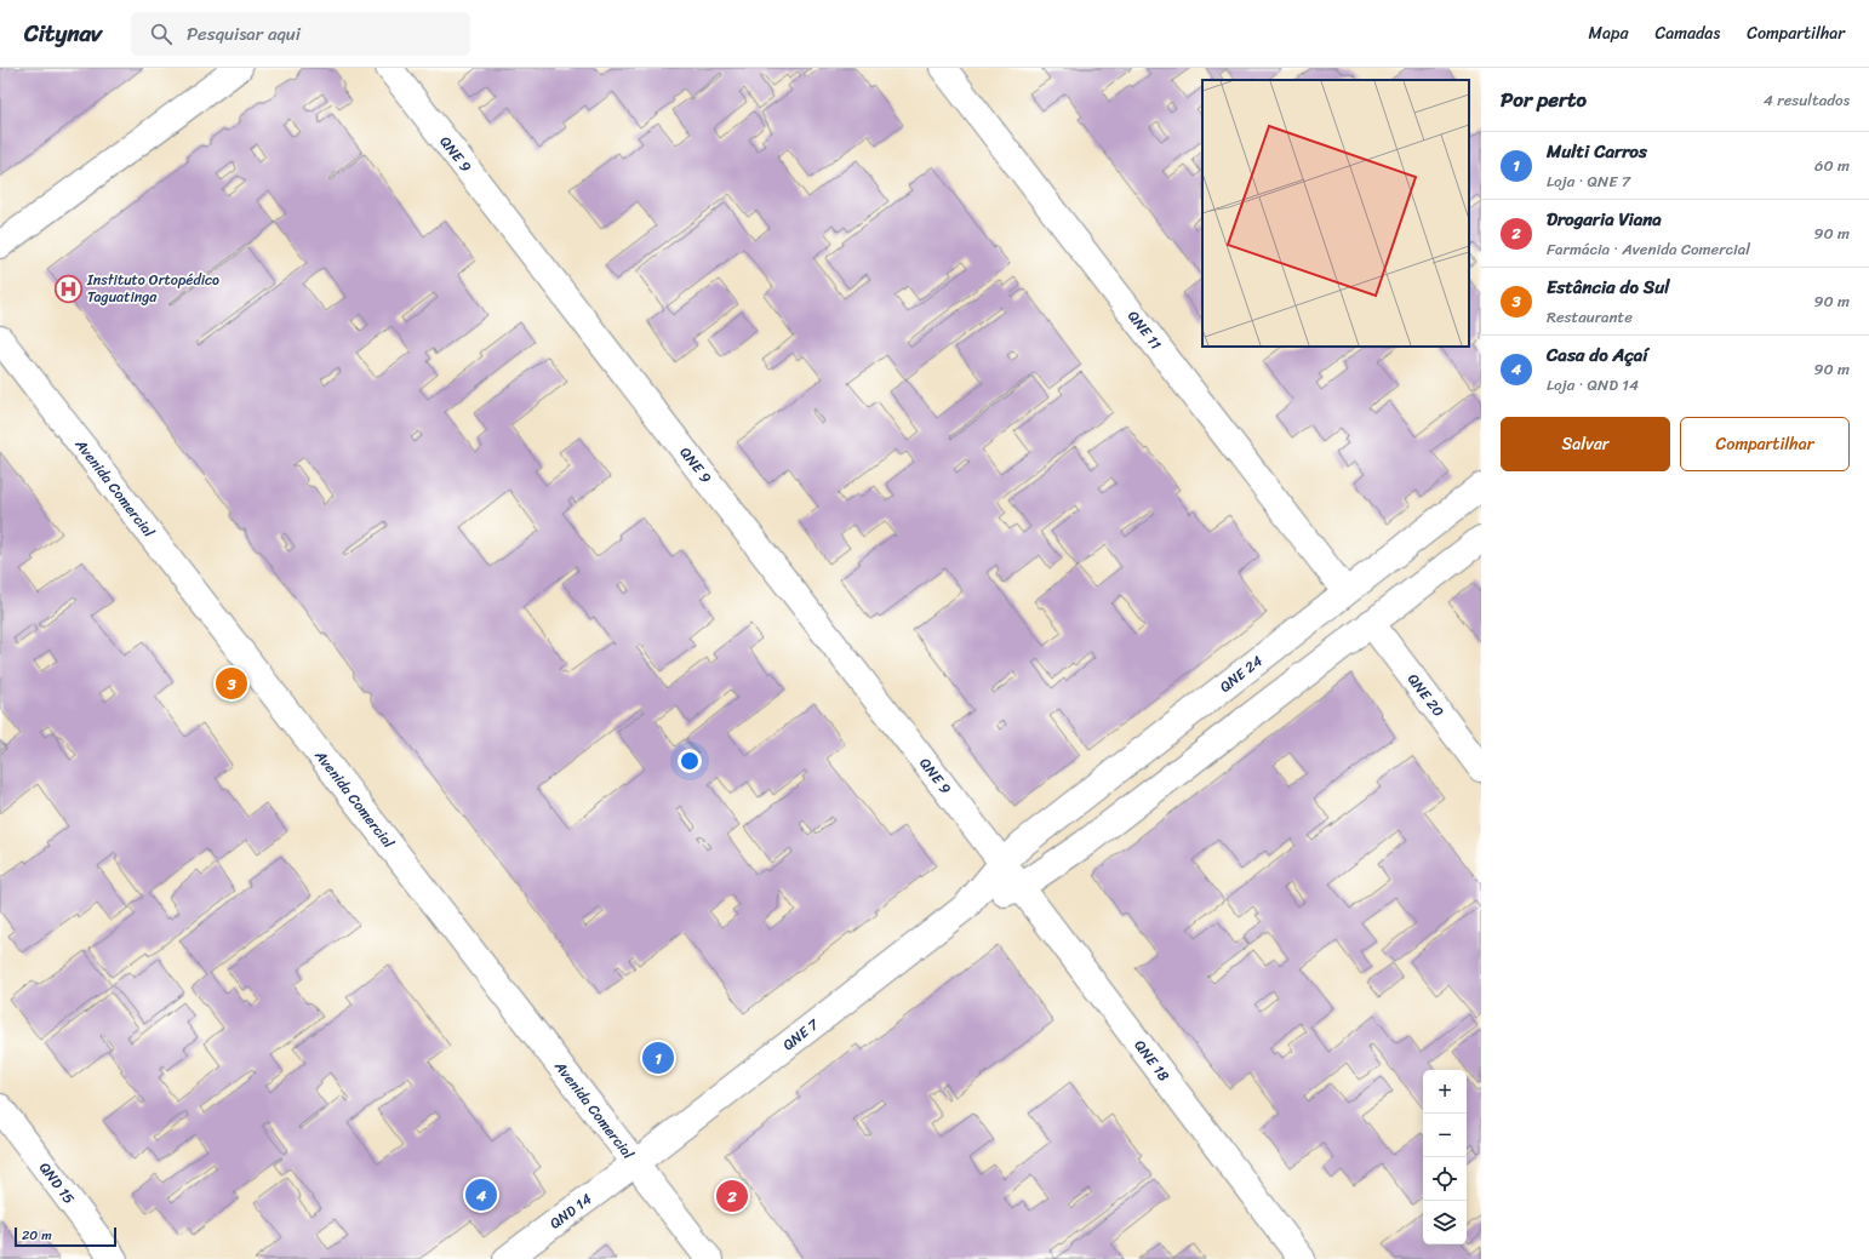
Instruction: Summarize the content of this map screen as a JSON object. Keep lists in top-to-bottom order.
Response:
{
  "streets": {
    "street": [
      "QNE 9",
      "QNE 11",
      "Avenida Comercial",
      "QNE 24",
      "QNE 20",
      "QNE 7",
      "QNE 18",
      "QND 15",
      "QND 14"
    ]
  },
  "crossings": [
    ["QNE 9", "QNE 24"],
    ["QNE 9", "QNE 7"],
    ["QNE 9", "QNE 18"],
    ["QNE 11", "QNE 24"],
    ["Avenida Comercial", "QNE 7"],
    ["Avenida Comercial", "QND 14"],
    ["QNE 24", "QNE 7"],
    ["QNE 24", "QNE 18"],
    ["QNE 7", "QNE 18"],
    ["QNE 7", "QND 14"]
  ],
  "places": {
    "hospital": ["Instituto Ortopédico Taguatinga"]
  },
  "scale_bar": "20 m",
  "page": {
    "header": "Citynav",
    "search": "Pesquisar aqui",
    "nav": ["Mapa", "Camadas", "Compartilhar"],
    "heading": ["Por perto", "4 resultados"],
    "list": [
      {
        "mark": "1",
        "name": "Multi Carros",
        "note": "Loja · QNE 7",
        "value": "60 m"
      },
      {
        "mark": "2",
        "name": "Drogaria Viana",
        "note": "Farmácia · Avenida Comercial",
        "value": "90 m"
      },
      {
        "mark": "3",
        "name": "Estância do Sul",
        "note": "Restaurante",
        "value": "90 m"
      },
      {
        "mark": "4",
        "name": "Casa do Açaí",
        "note": "Loja · QND 14",
        "value": "90 m"
      }
    ],
    "buttons": ["Salvar", "Compartilhar"],
    "pins": [
      "3",
      "1",
      "4",
      "2"
    ],
    "map_buttons": ["+", "−"],
    "scale": "20 m"
  }
}
